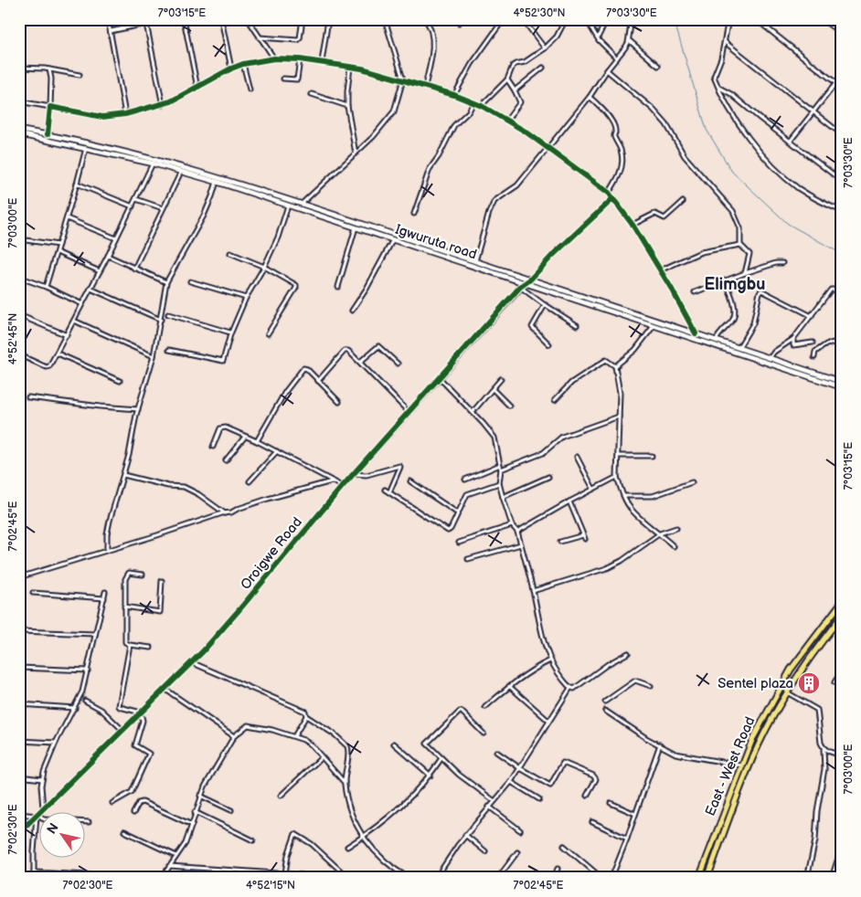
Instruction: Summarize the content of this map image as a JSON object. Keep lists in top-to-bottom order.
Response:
{
  "streets": {
    "main road": ["Igwuruta road", "Oroigwe Road", "East - West Road"]
  },
  "crossings": [
    ["Igwuruta road", "Oroigwe Road"]
  ],
  "districts": ["Elimgbu"],
  "places": {
    "building": ["Sentel plaza"]
  },
  "north": "top left",
  "coordinates": [
    "7°03'15\"E",
    "4°52'30\"N",
    "7°03'30\"E",
    "7°03'00\"E",
    "4°52'45\"N",
    "7°02'45\"E",
    "7°02'30\"E",
    "4°52'15\"N"
  ]
}
